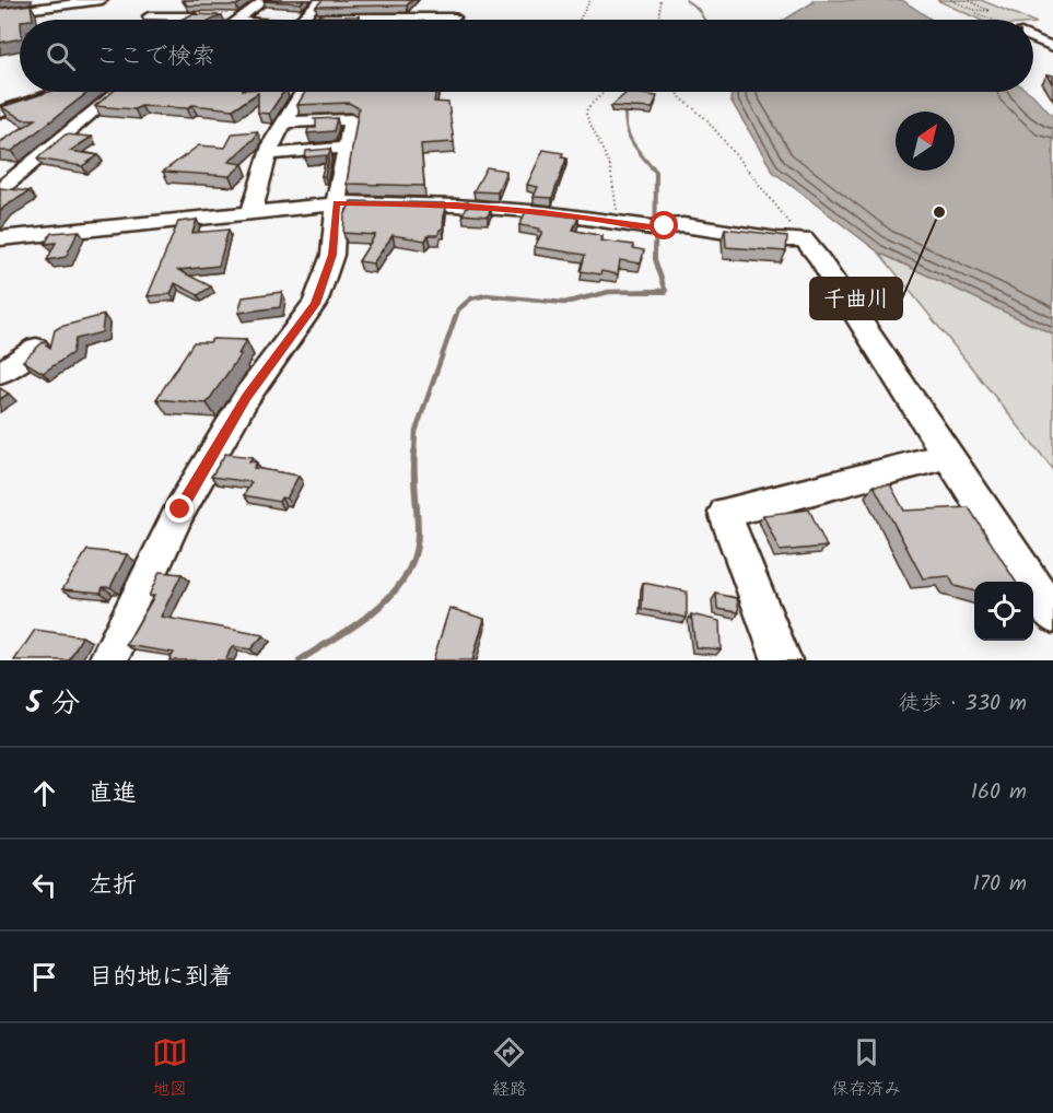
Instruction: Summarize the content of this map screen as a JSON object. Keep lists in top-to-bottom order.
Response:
{
  "places": ["千曲川"],
  "north": "top right",
  "page": {
    "search": "ここで検索",
    "heading": ["5 分", "徒歩 · 330 m"],
    "list": [
      ["直進", "160 m"],
      ["左折", "170 m"],
      "目的地に到着"
    ],
    "nav": ["地図", "経路", "保存済み"]
  }
}
